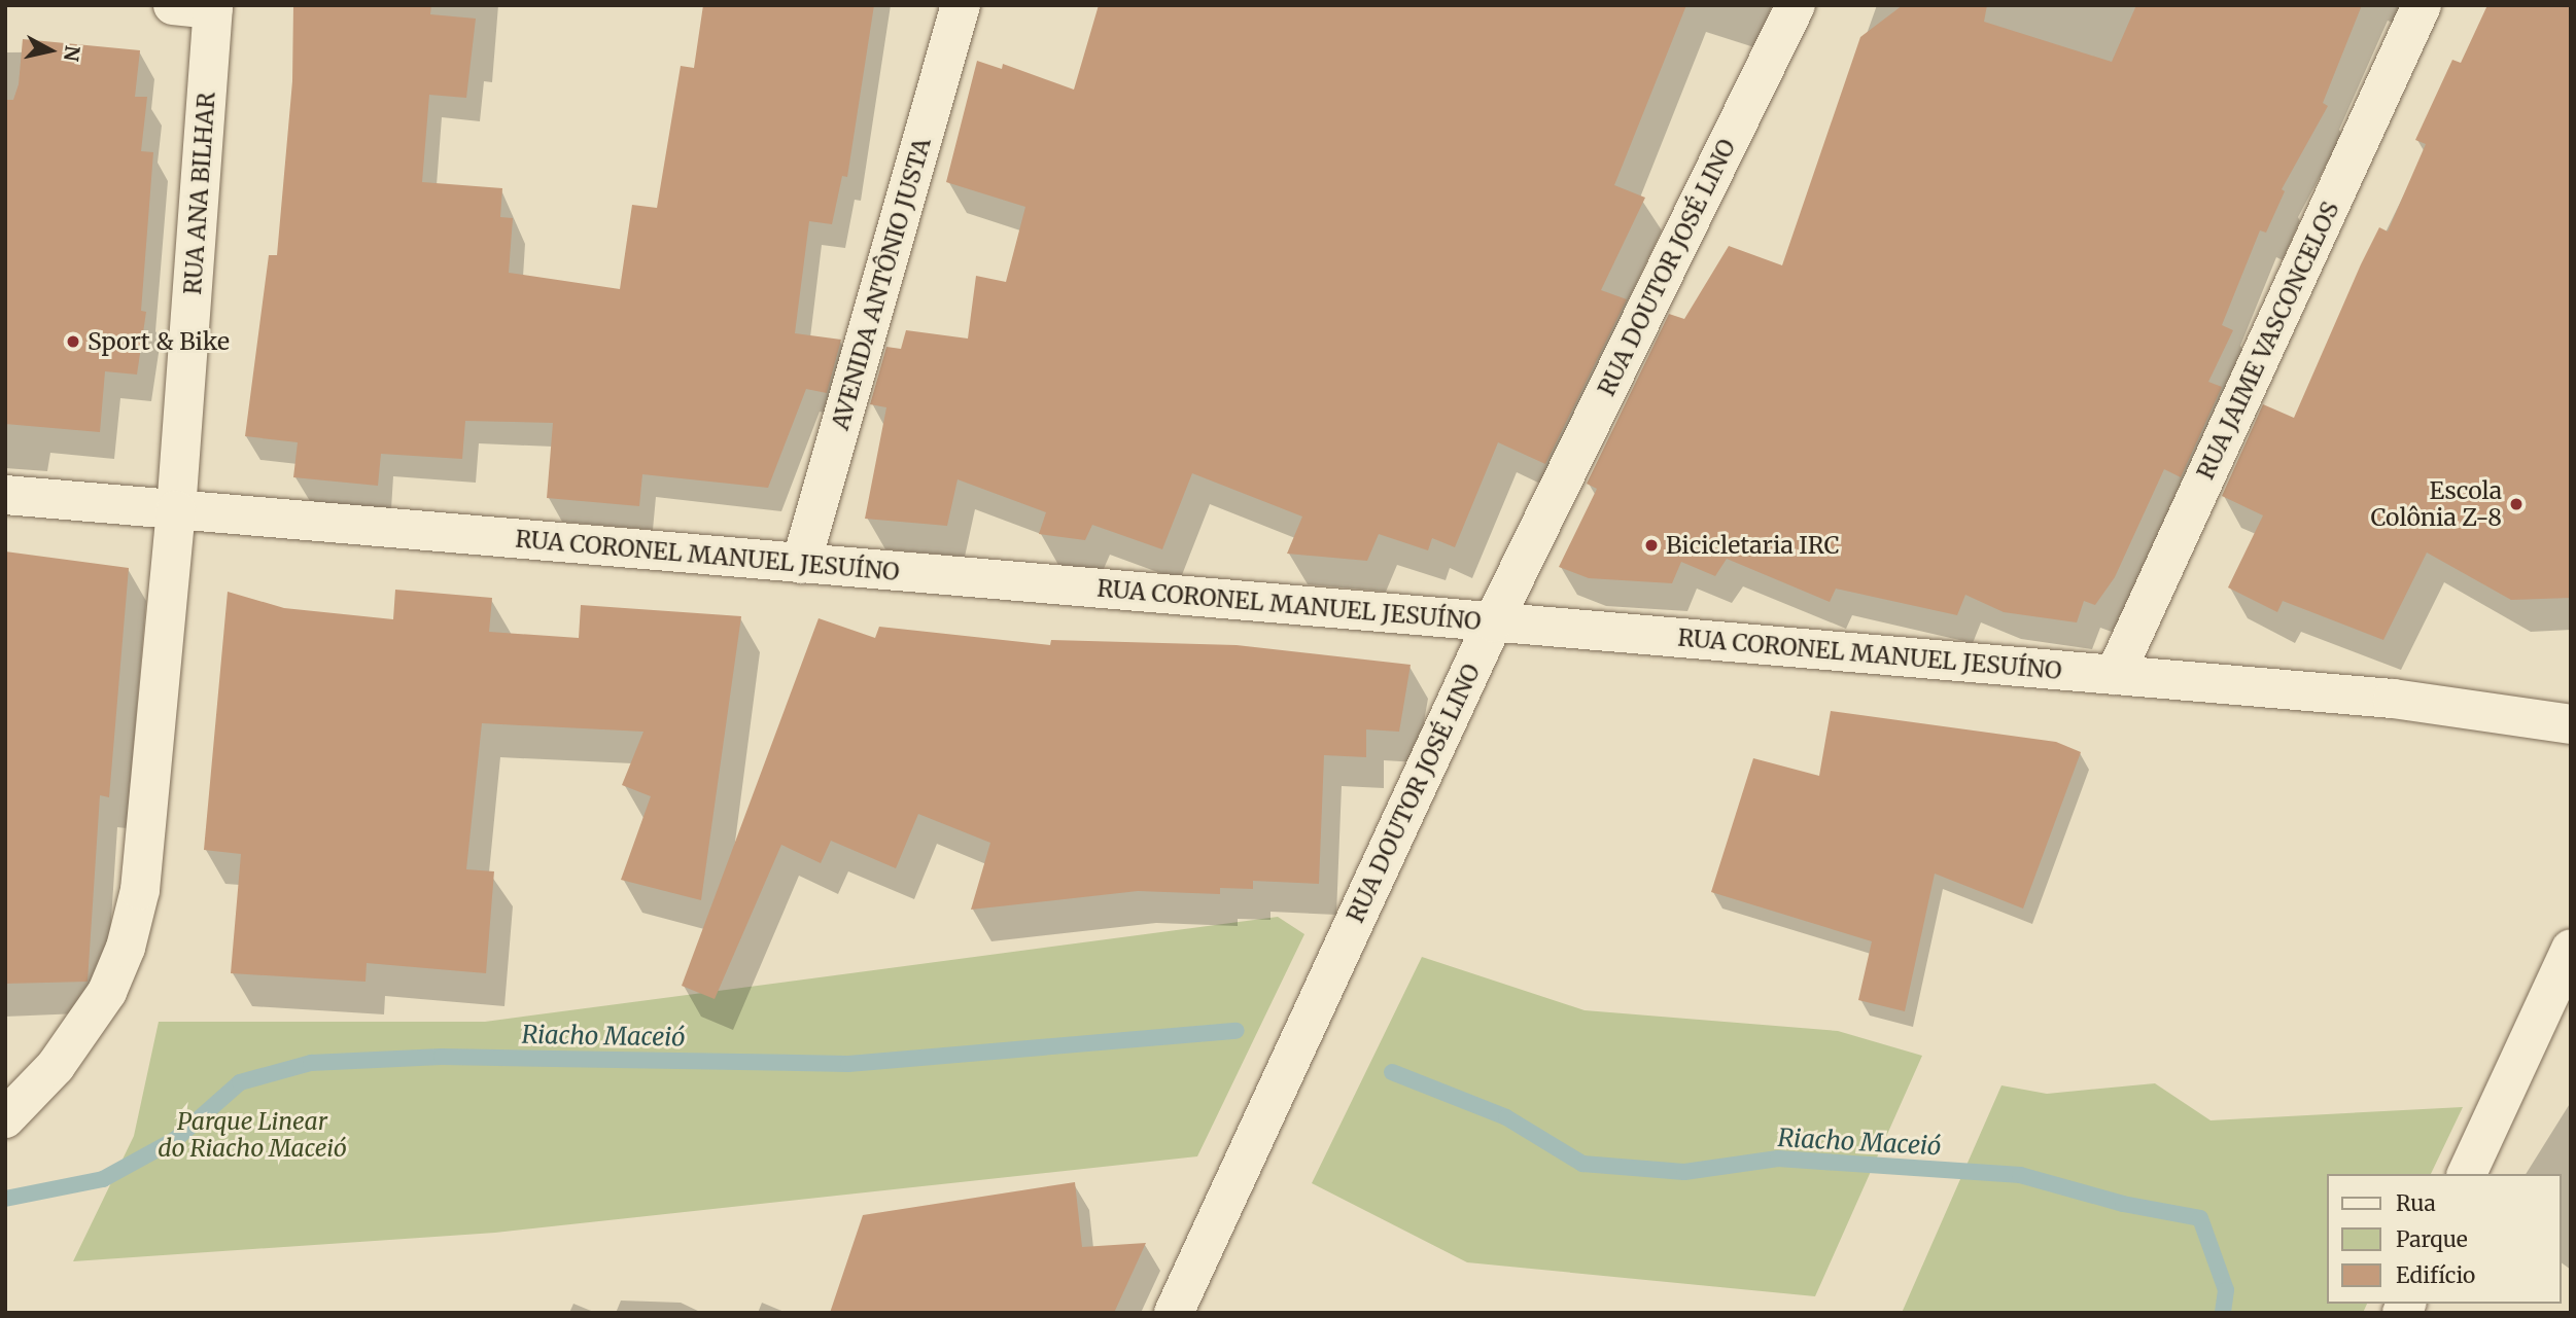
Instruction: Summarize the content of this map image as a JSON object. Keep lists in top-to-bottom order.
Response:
{
  "streets": {
    "street": [
      "RUA ANA BILHAR",
      "RUA DOUTOR JOSÉ LINO",
      "AVENIDA ANTÔNIO JUSTA",
      "RUA JAIME VASCONCELOS",
      "RUA CORONEL MANUEL JESUÍNO"
    ]
  },
  "crossings": [
    ["RUA ANA BILHAR", "RUA CORONEL MANUEL JESUÍNO"],
    ["RUA DOUTOR JOSÉ LINO", "RUA CORONEL MANUEL JESUÍNO"],
    ["AVENIDA ANTÔNIO JUSTA", "RUA CORONEL MANUEL JESUÍNO"],
    ["RUA JAIME VASCONCELOS", "RUA CORONEL MANUEL JESUÍNO"]
  ],
  "water": ["Riacho Maceió"],
  "parks": ["Parque Linear do Riacho Maceió"],
  "places": ["Sport & Bike", "Escola Colônia Z-8", "Bicicletaria IRC"],
  "legend": ["Rua", "Parque", "Edifício"],
  "north": "right"
}
